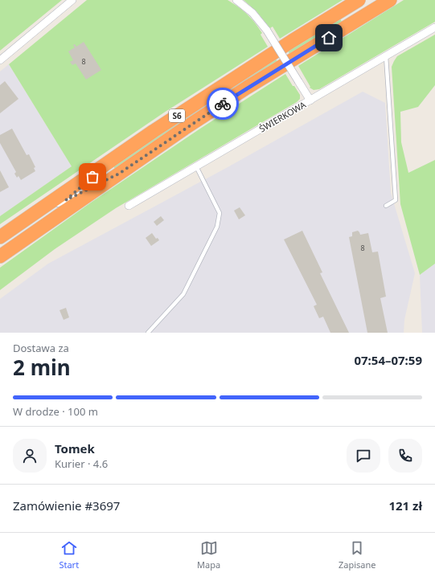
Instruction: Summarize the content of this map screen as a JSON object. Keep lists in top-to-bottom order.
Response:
{
  "streets": {
    "highway": ["S6"],
    "street": ["ŚWIERKOWA"]
  },
  "house_numbers": ["8", "8"],
  "page": {
    "heading": ["2 min", "Dostawa za", "07:54–07:59"],
    "panel": [
      "Tomek",
      "Kurier · 4.6",
      "Zamówienie #3697",
      "121 zł"
    ],
    "bar": "W drodze · 100 m",
    "tabs": ["Start", "Mapa", "Zapisane"]
  }
}
